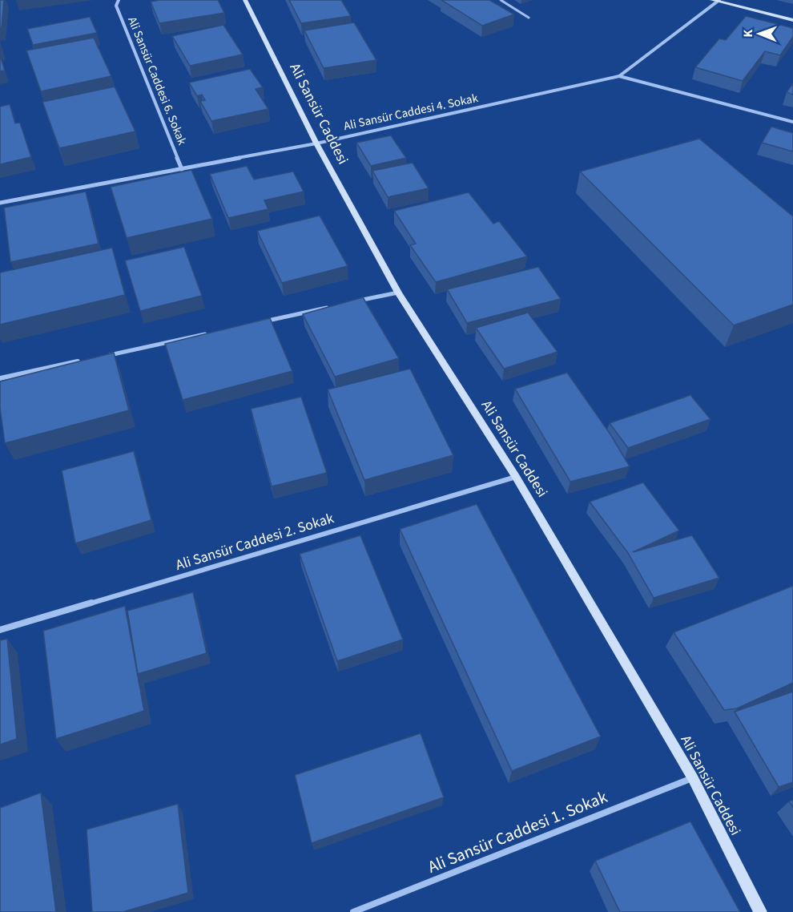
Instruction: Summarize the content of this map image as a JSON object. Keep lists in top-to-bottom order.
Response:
{
  "streets": {
    "street": [
      "Ali Sansür Caddesi 6. Sokak",
      "Ali Sansür Caddesi 4. Sokak",
      "Ali Sansür Caddesi",
      "Ali Sansür Caddesi 2. Sokak",
      "Ali Sansür Caddesi 1. Sokak"
    ]
  },
  "crossings": [
    ["Ali Sansür Caddesi 6. Sokak", "Ali Sansür Caddesi 4. Sokak"],
    ["Ali Sansür Caddesi 4. Sokak", "Ali Sansür Caddesi"],
    ["Ali Sansür Caddesi", "Ali Sansür Caddesi 2. Sokak"],
    ["Ali Sansür Caddesi", "Ali Sansür Caddesi 1. Sokak"]
  ],
  "north": "left"
}
